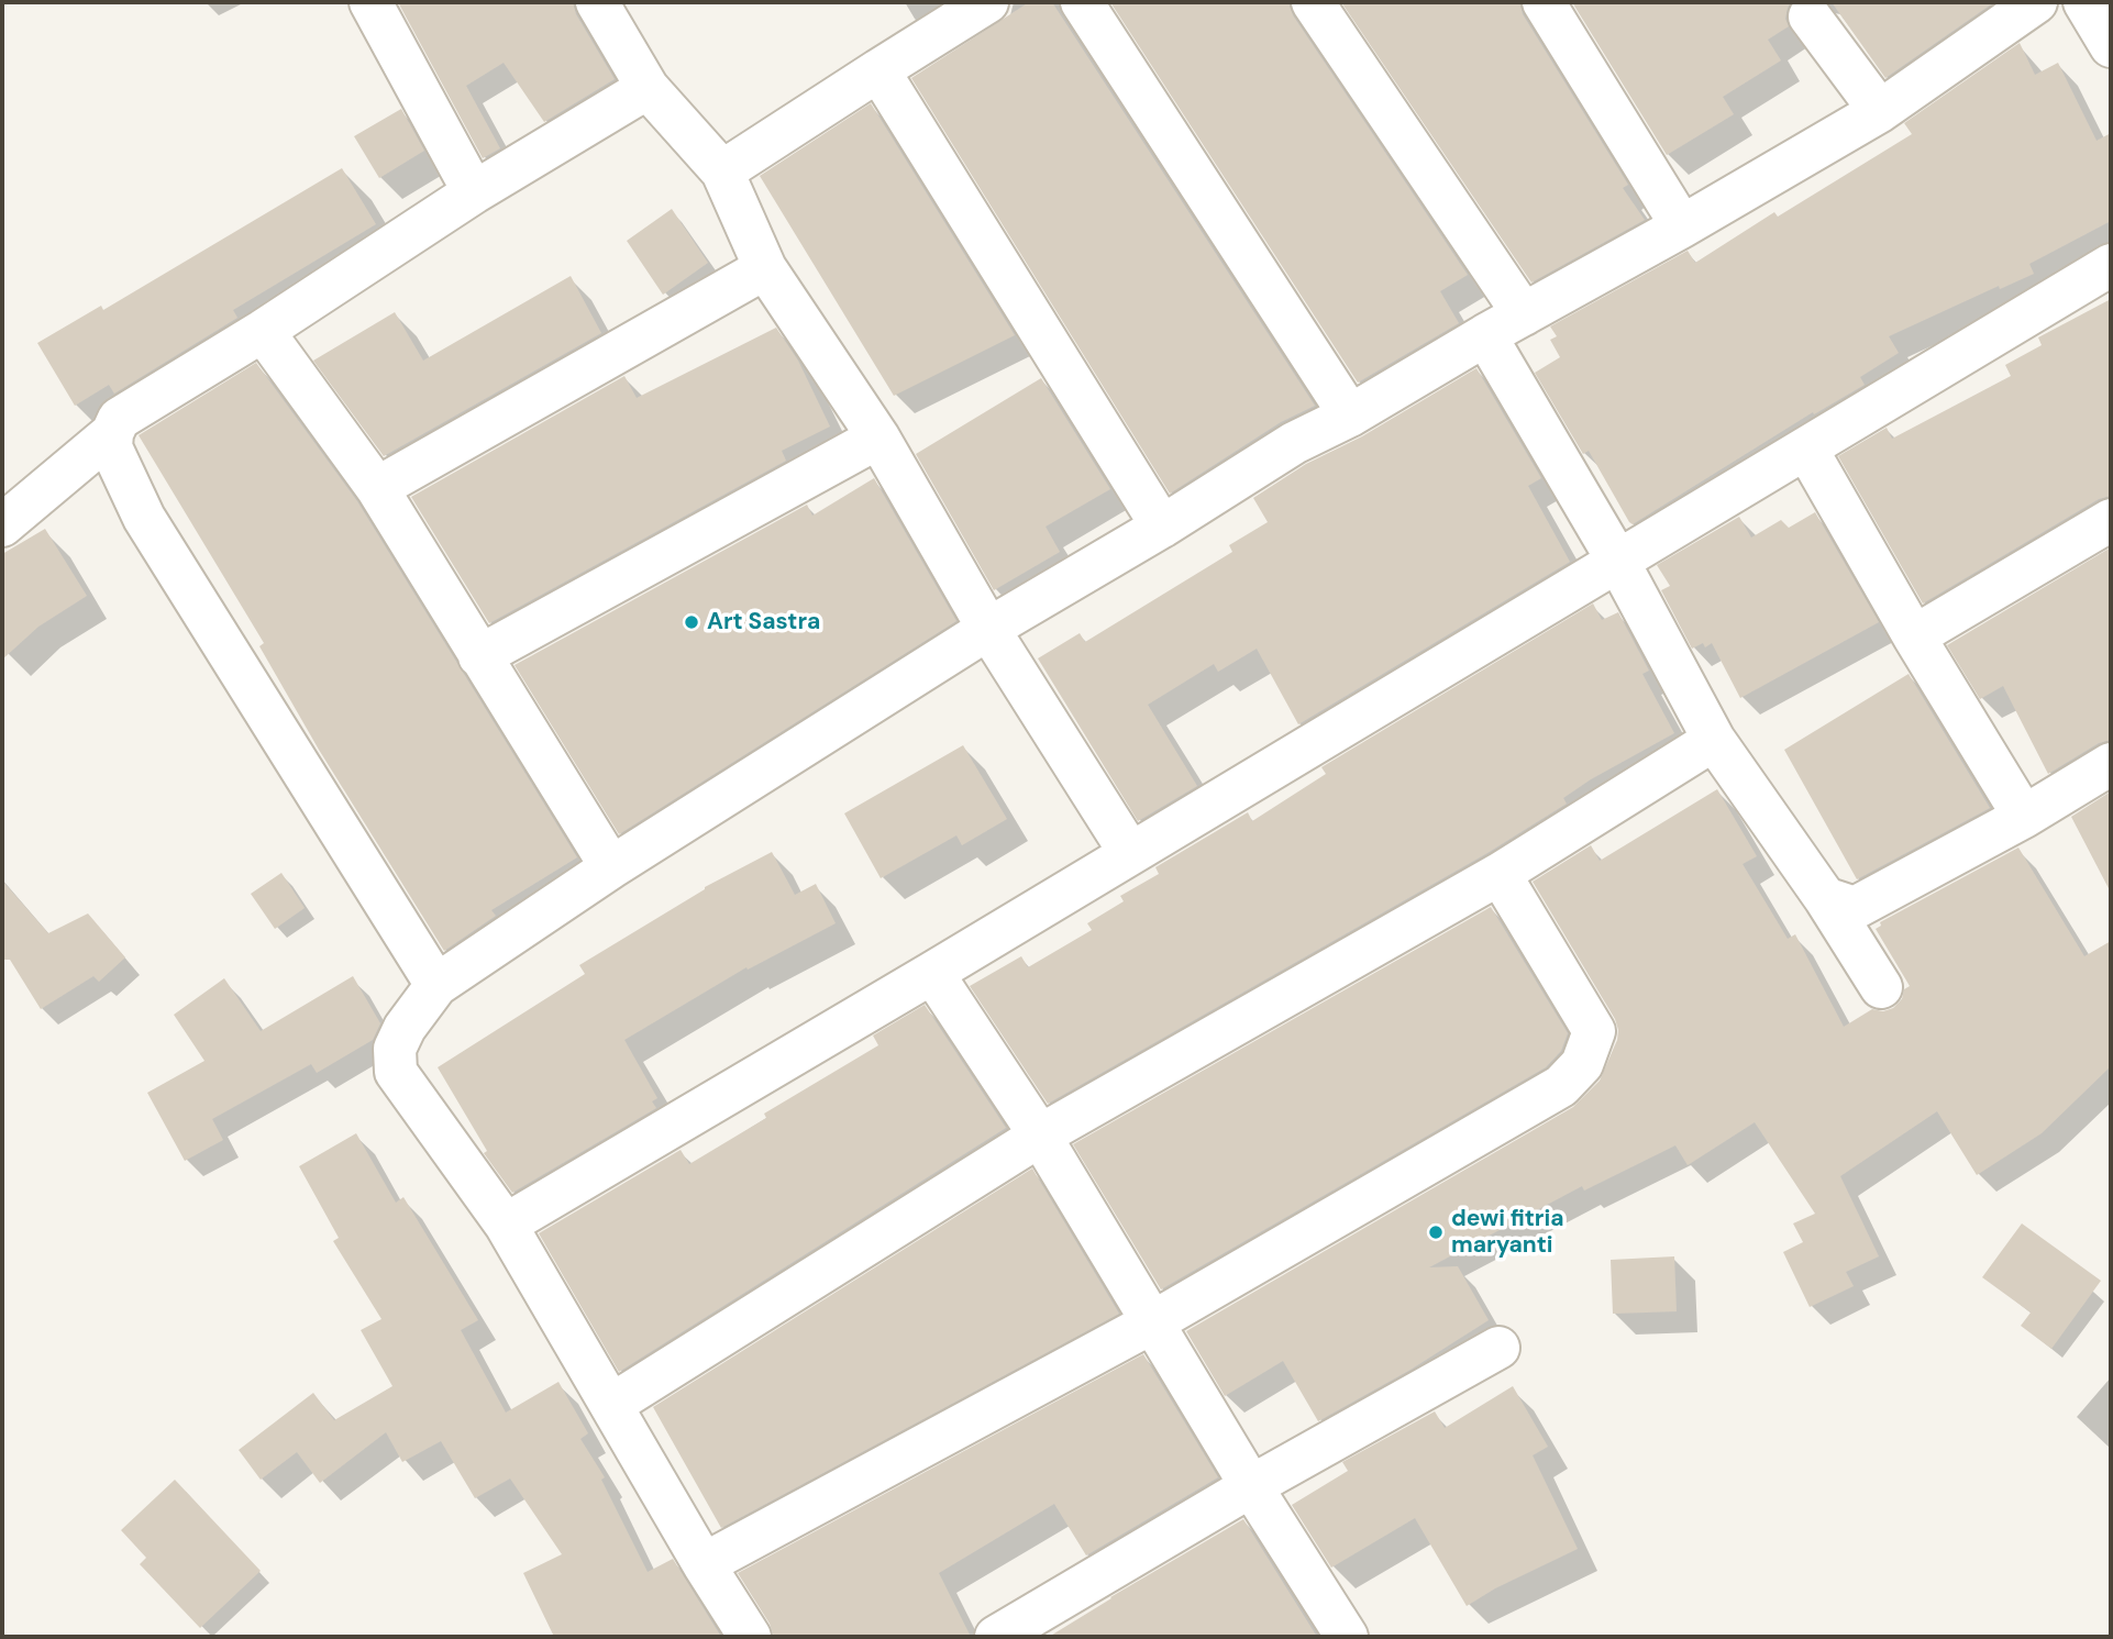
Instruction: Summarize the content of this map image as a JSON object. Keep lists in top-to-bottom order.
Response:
{
  "places": ["Art Sastra", "dewi fitria maryanti"]
}
